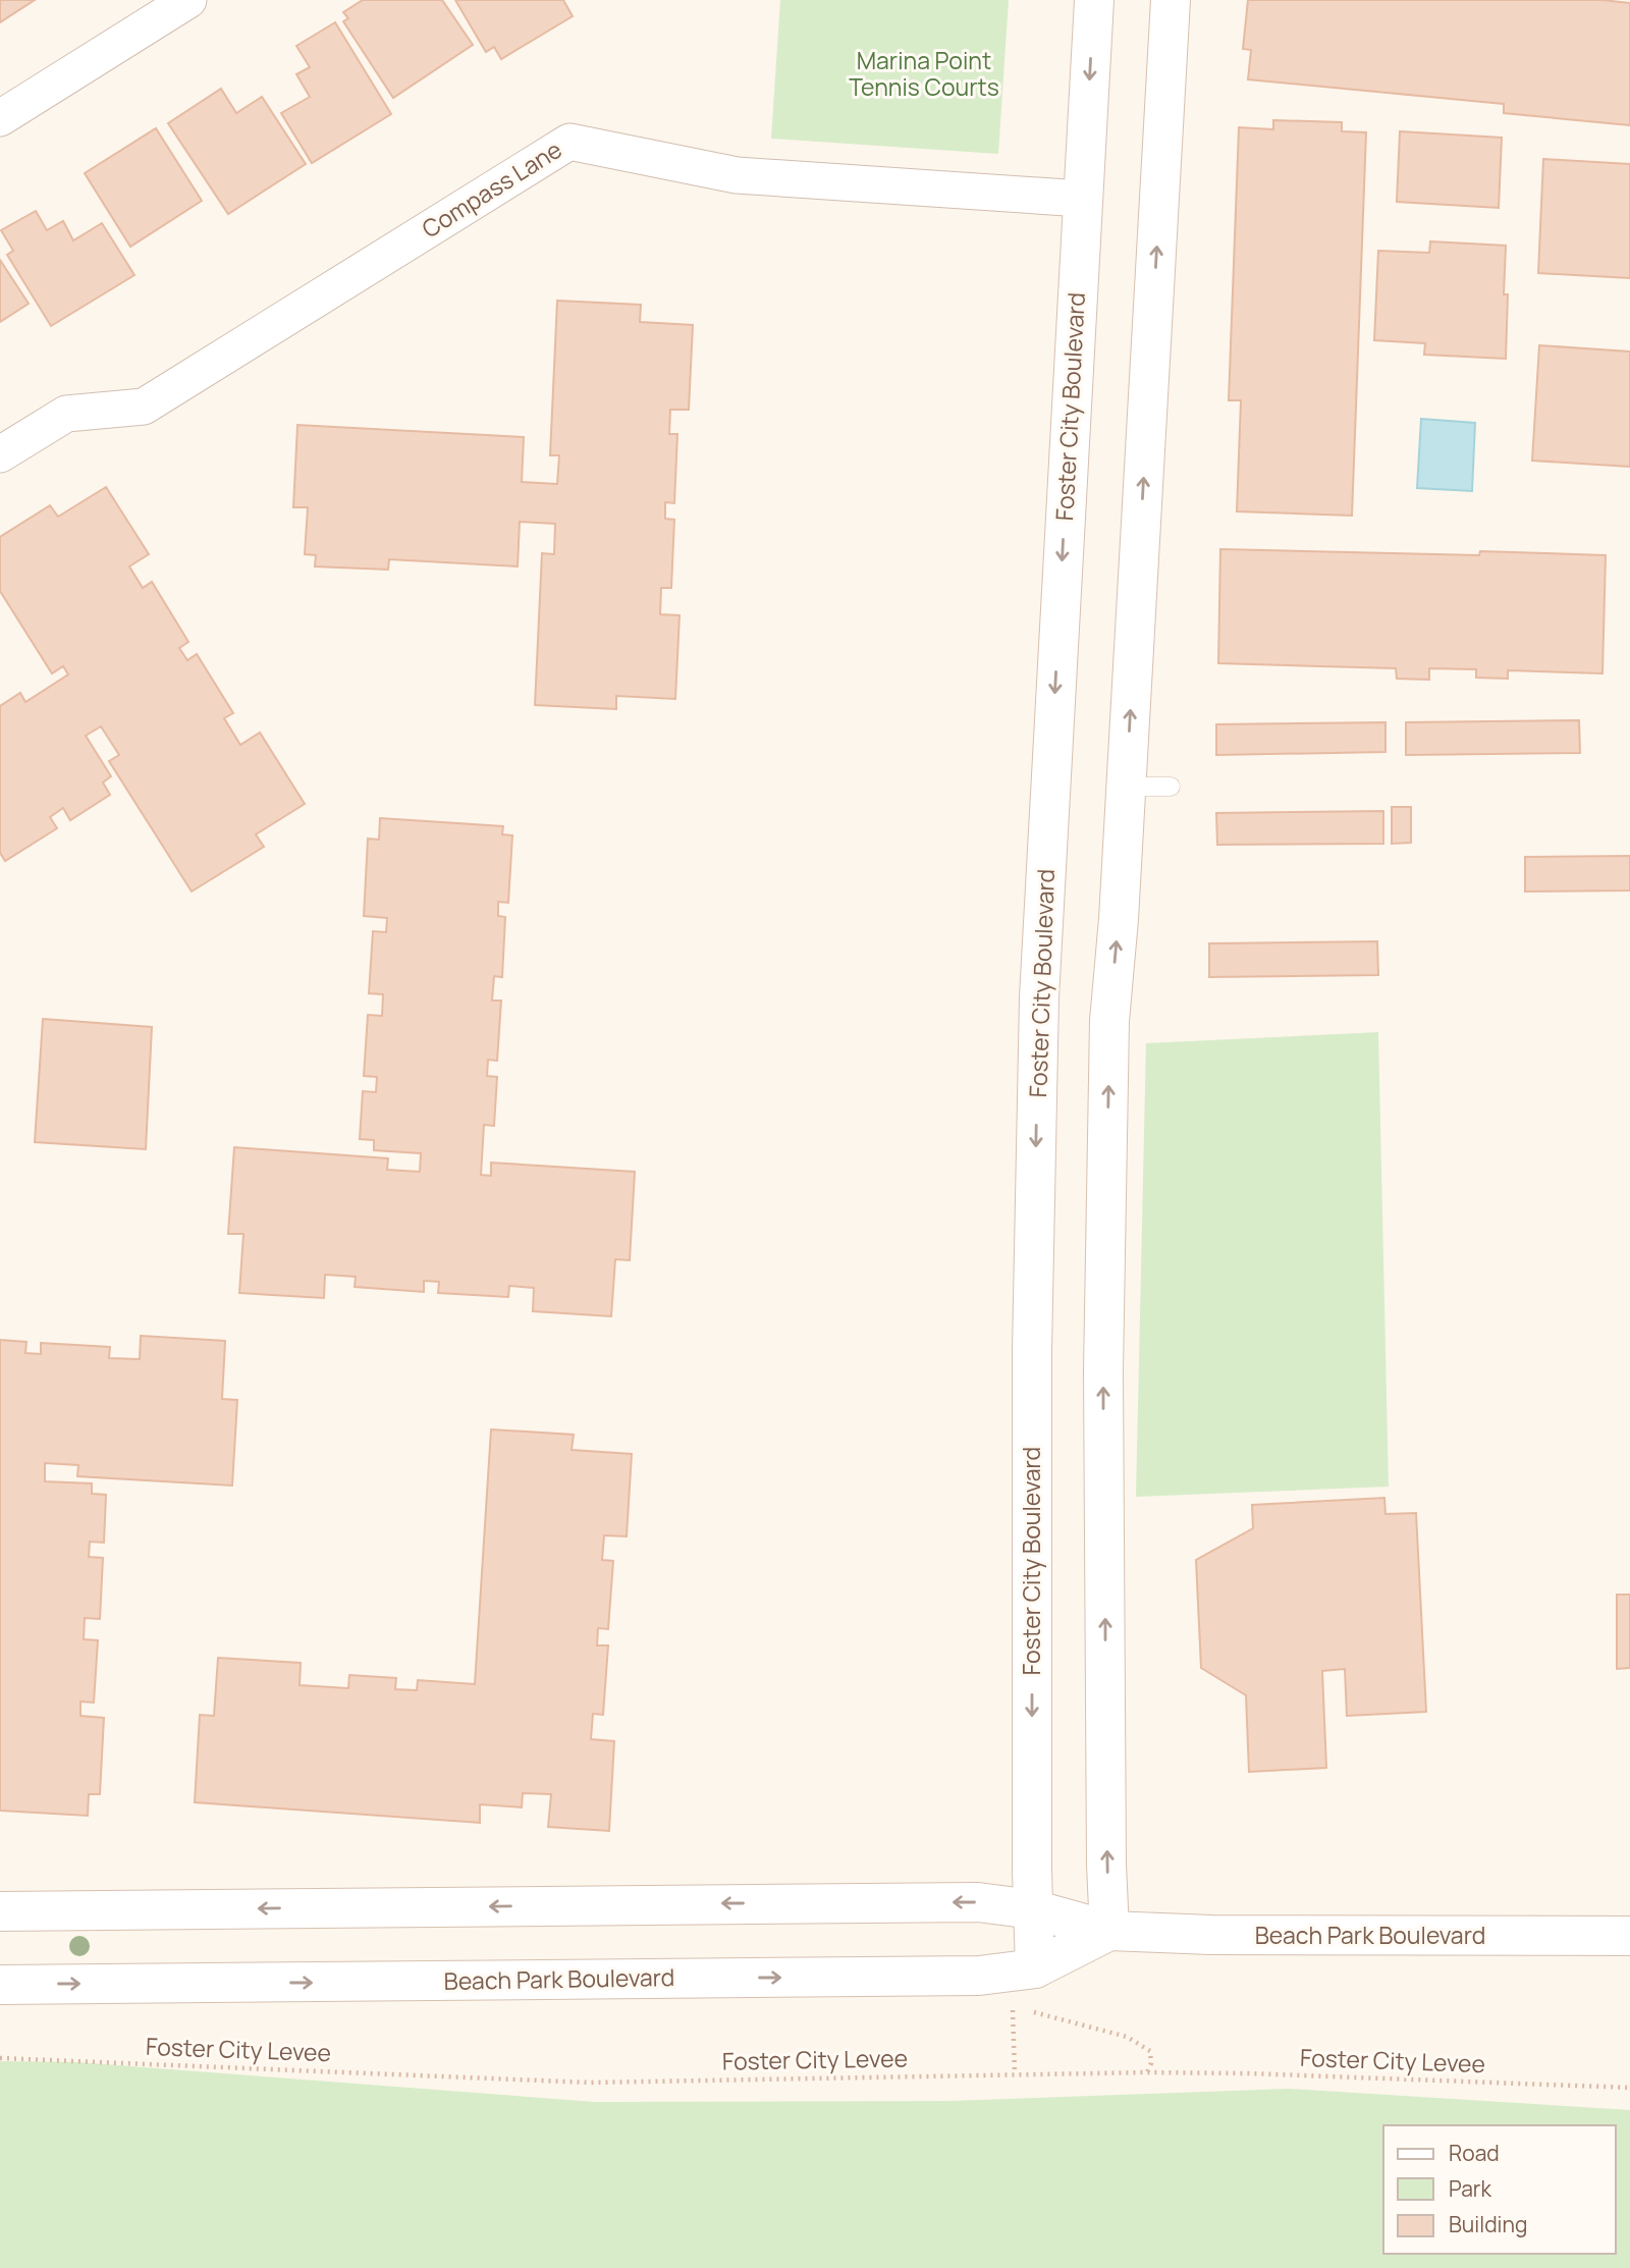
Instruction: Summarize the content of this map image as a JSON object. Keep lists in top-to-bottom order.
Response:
{
  "streets": {
    "main road": ["Foster City Boulevard", "Beach Park Boulevard"],
    "street": ["Compass Lane"],
    "path": ["Foster City Levee"]
  },
  "crossings": [
    ["Compass Lane", "Foster City Boulevard"],
    ["Foster City Boulevard", "Beach Park Boulevard"]
  ],
  "parks": ["Marina Point Tennis Courts"],
  "legend": ["Road", "Park", "Building"]
}
